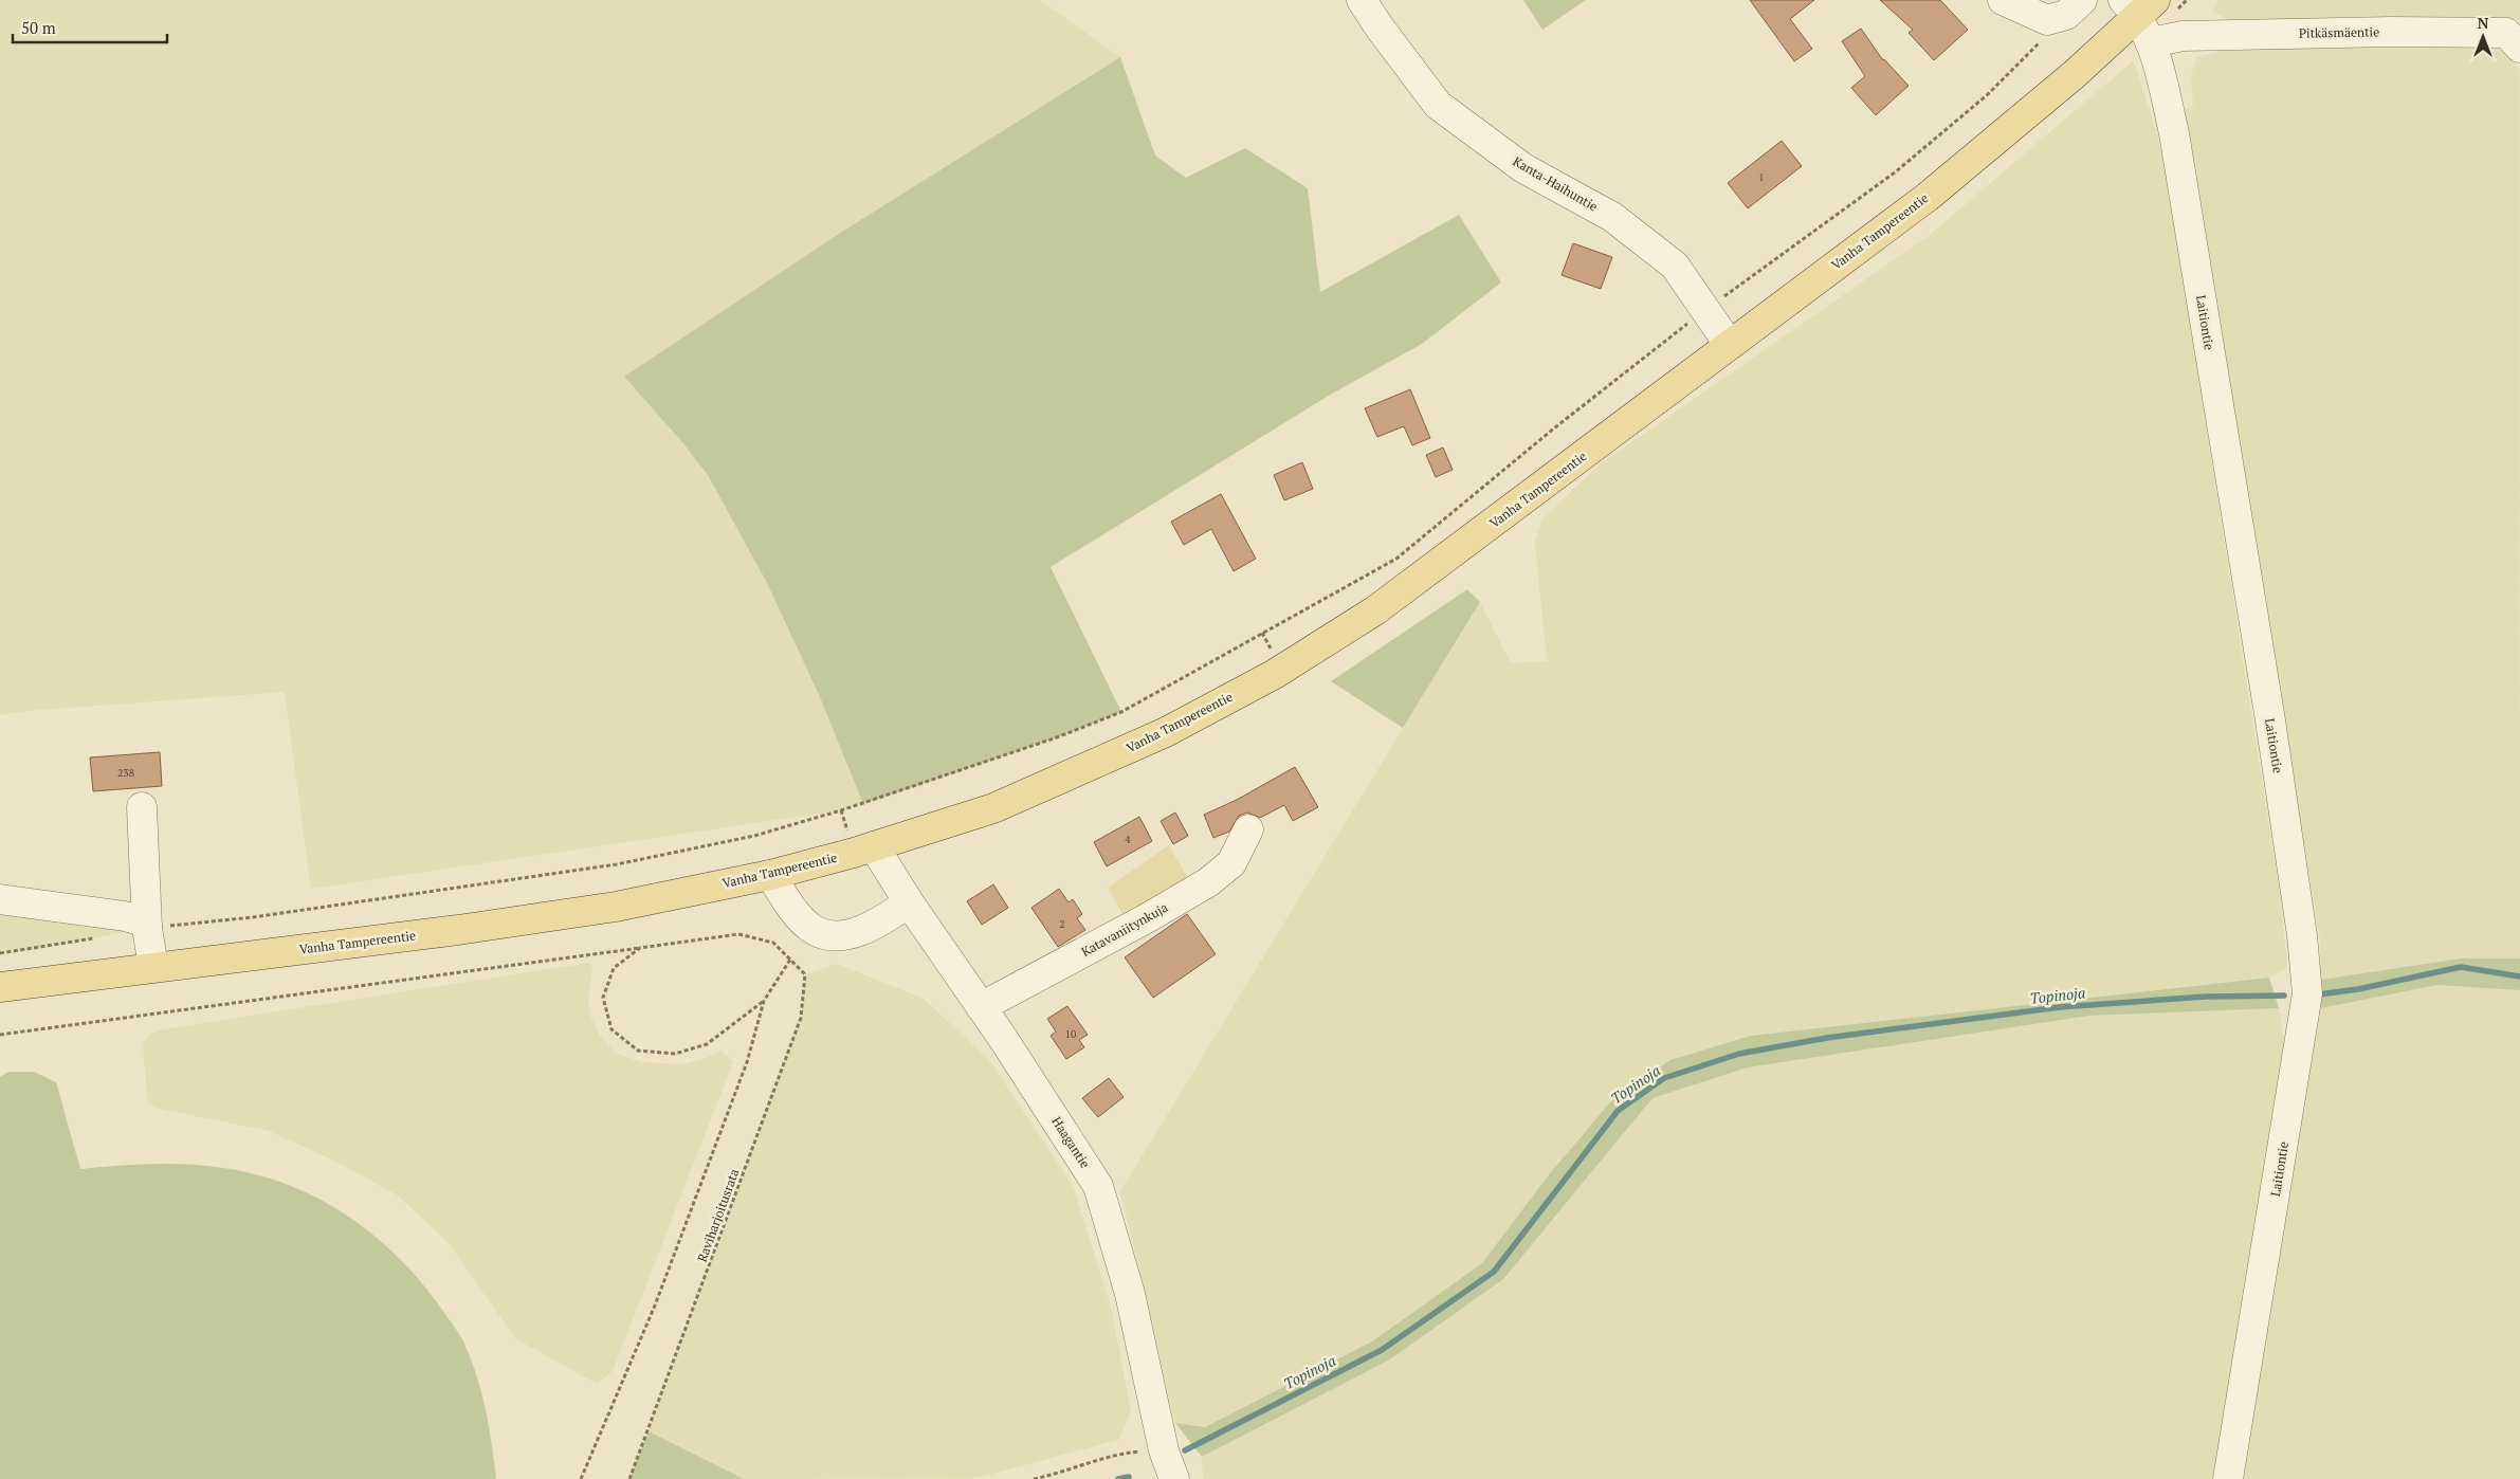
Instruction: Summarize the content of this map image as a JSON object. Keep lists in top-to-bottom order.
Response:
{
  "streets": {
    "main road": ["Vanha Tampereentie"],
    "street": [
      "Pitkäsmäentie",
      "Kanta-Haihuntie",
      "Laitiontie",
      "Katavaniitynkuja",
      "Haagantie"
    ],
    "path": ["Raviharjoitusrata"]
  },
  "crossings": [
    ["Pitkäsmäentie", "Laitiontie"],
    ["Kanta-Haihuntie", "Vanha Tampereentie"],
    ["Vanha Tampereentie", "Laitiontie"],
    ["Vanha Tampereentie", "Haagantie"],
    ["Katavaniitynkuja", "Haagantie"]
  ],
  "water": ["Topinoja"],
  "house_numbers": [
    "1",
    "238",
    "4",
    "2",
    "10"
  ],
  "scale_bar": "50 m",
  "north": "top"
}
